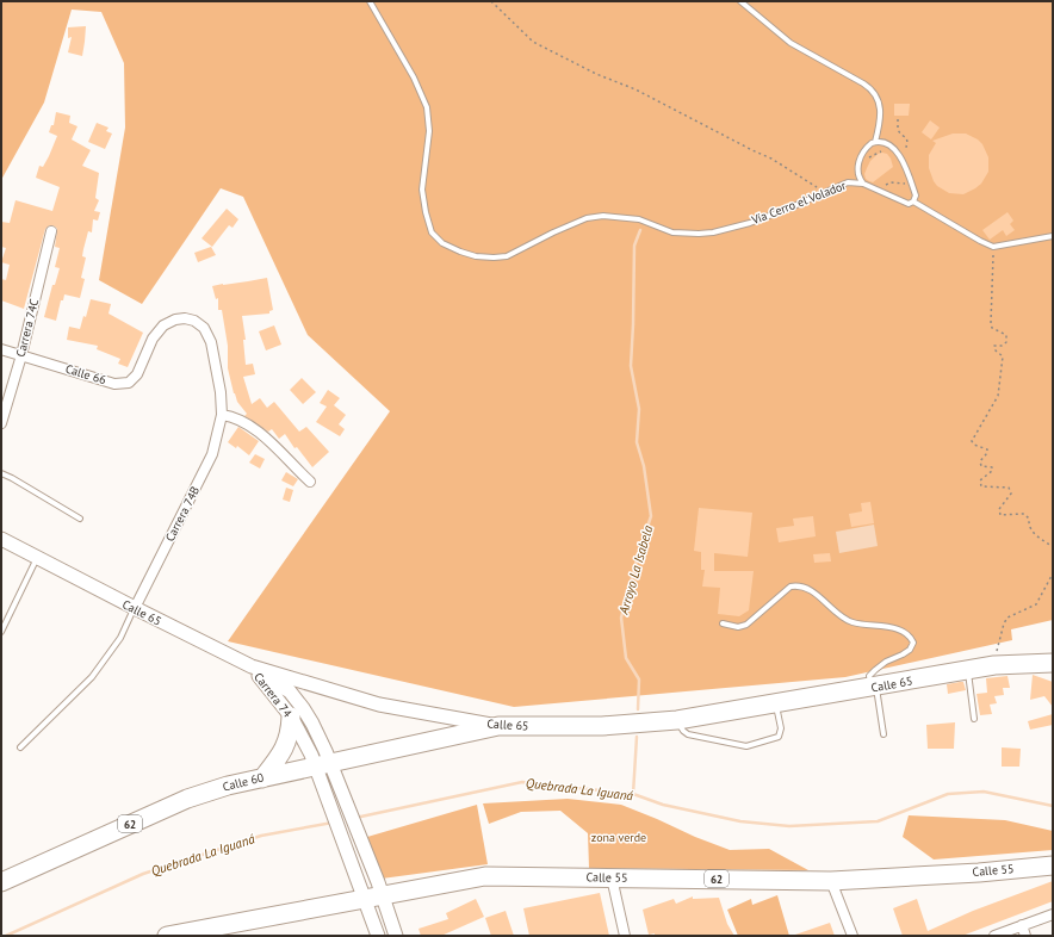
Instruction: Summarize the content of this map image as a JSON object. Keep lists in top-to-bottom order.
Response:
{
  "streets": {
    "highway": [
      "Calle 65",
      "Calle 60",
      "62",
      "Calle 55"
    ],
    "street": [
      "Carrera 74C",
      "Calle 66",
      "Carrera 74B",
      "Carrera 74"
    ],
    "lane": ["Vía Cerro el Volador"]
  },
  "crossings": [
    ["Carrera 74C", "Calle 66"],
    ["Calle 66", "Carrera 74B"],
    ["Carrera 74B", "Calle 65"],
    ["Calle 65", "Carrera 74"],
    ["Calle 65", "Calle 60"],
    ["Carrera 74", "Calle 60"],
    ["Carrera 74", "Calle 55"]
  ],
  "water": ["Arroyo La Isabela", "Quebrada La Iguaná"],
  "parks": ["zona verde"]
}
